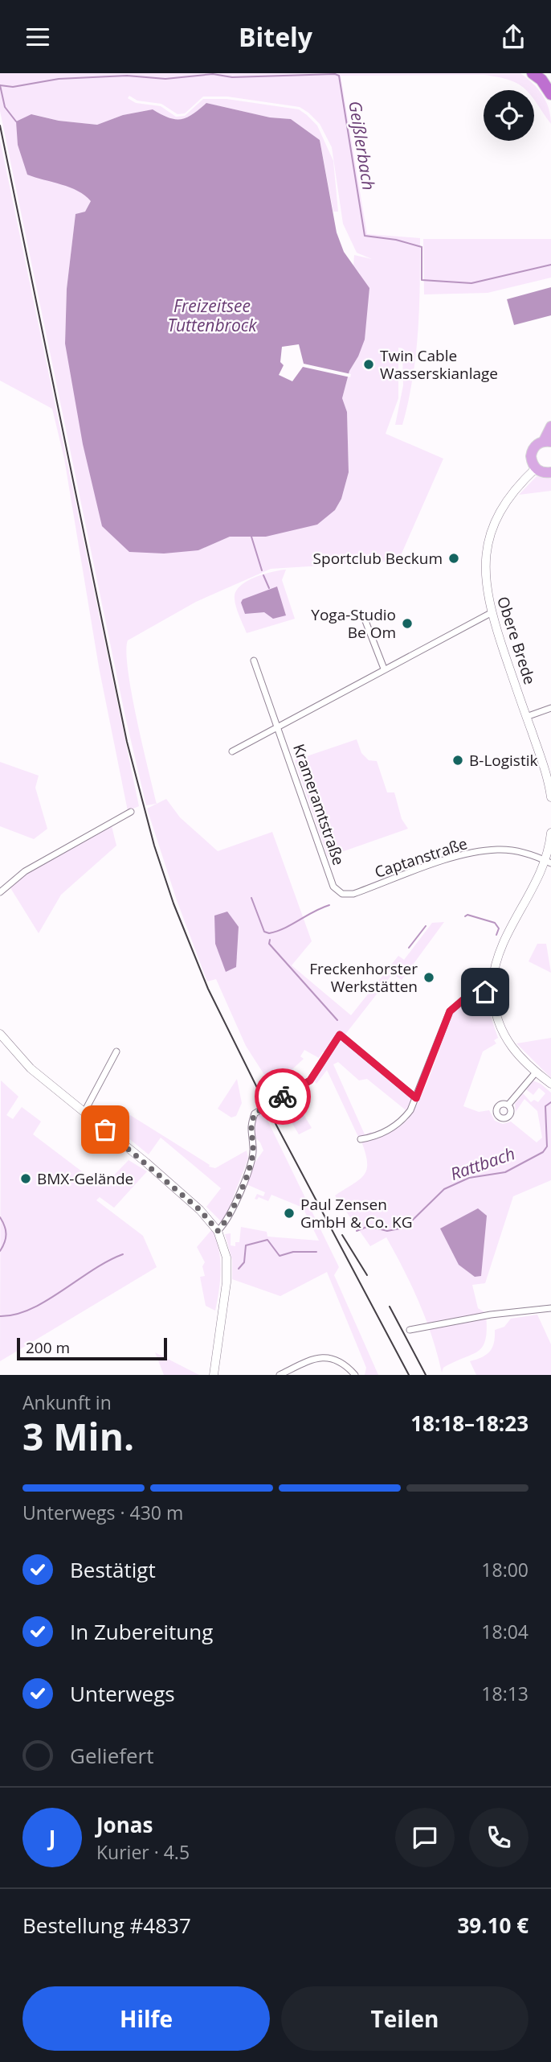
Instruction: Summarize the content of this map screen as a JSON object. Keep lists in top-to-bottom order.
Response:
{
  "streets": {
    "street": ["Obere Brede", "Krameramtstraße", "Captanstraße"]
  },
  "crossings": [
    ["Krameramtstraße", "Captanstraße"]
  ],
  "water": ["Geißlerbach", "Freizeitsee Tuttenbrock", "Rattbach"],
  "places": [
    "Twin Cable Wasserskianlage",
    "Sportclub Beckum",
    "Yoga-Studio Be Om",
    "B-Logistik",
    "Freckenhorster Werkstätten",
    "BMX-Gelände",
    "Paul Zensen GmbH & Co. KG"
  ],
  "scale_bar": "200 m",
  "page": {
    "header": "Bitely",
    "scale": "200 m",
    "heading": ["3 Min.", "Ankunft in", "18:18–18:23"],
    "panel": [
      "Jonas",
      "Kurier · 4.5",
      "Bestellung #4837",
      "39.10 €"
    ],
    "bar": "Unterwegs · 430 m",
    "list": [
      ["Bestätigt", "18:00"],
      ["In Zubereitung", "18:04"],
      ["Unterwegs", "18:13"],
      "Geliefert"
    ],
    "round": "J",
    "buttons": ["Hilfe", "Teilen"]
  }
}
